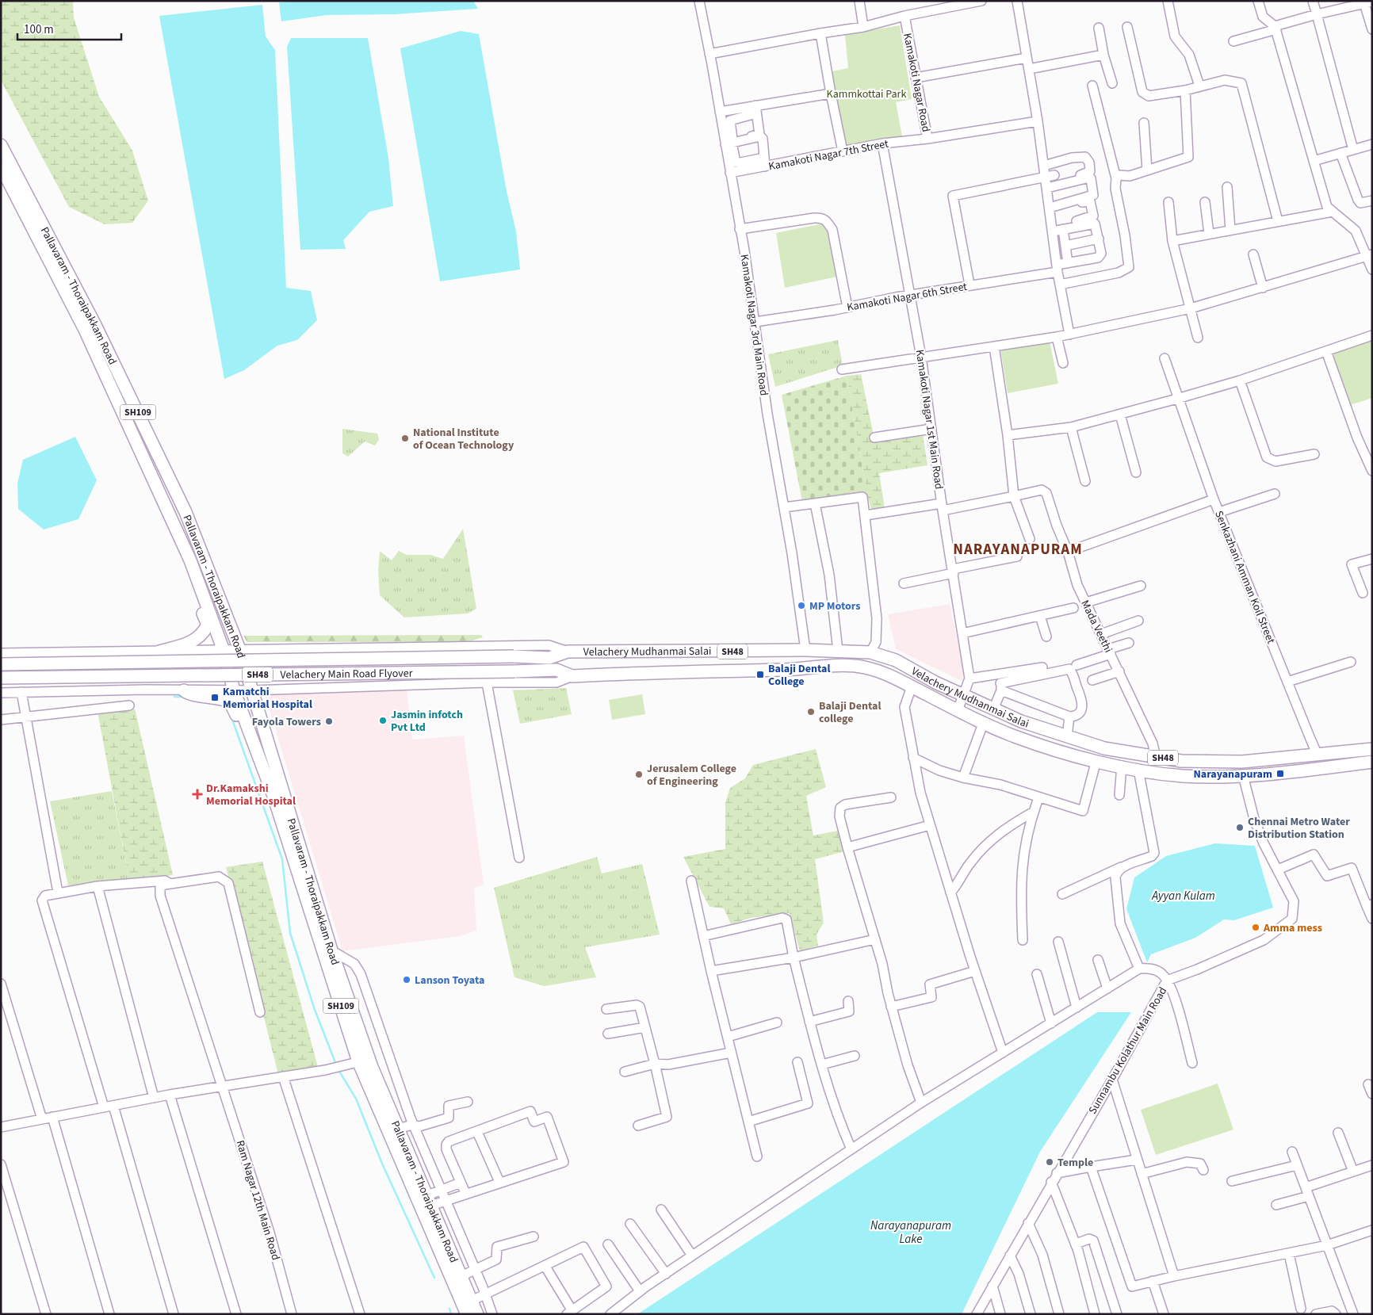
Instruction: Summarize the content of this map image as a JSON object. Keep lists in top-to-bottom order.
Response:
{
  "streets": {
    "main road": [
      "Pallavaram - Thoraipakkam Road",
      "SH109",
      "Velachery Mudhanmai Salai",
      "SH48",
      "Velachery Main Road Flyover"
    ],
    "street": [
      "Kamakoti Nagar Road",
      "Kamakoti Nagar 7th Street",
      "Kamakoti Nagar 6th Street",
      "Kamakoti Nagar 3rd Main Road",
      "Kamakoti Nagar 1st Main Road",
      "Senkazhani Amman Koil Street",
      "Mada Veethi",
      "Sunnambu Kolathur Main Road",
      "Ram Nagar 12th Main Road"
    ]
  },
  "crossings": [
    ["Kamakoti Nagar Road", "Kamakoti Nagar 7th Street"],
    ["Kamakoti Nagar 7th Street", "Kamakoti Nagar 3rd Main Road"],
    ["Kamakoti Nagar 7th Street", "Kamakoti Nagar 1st Main Road"],
    ["Kamakoti Nagar 6th Street", "Kamakoti Nagar 3rd Main Road"],
    ["Kamakoti Nagar 6th Street", "Kamakoti Nagar 1st Main Road"],
    ["Kamakoti Nagar 3rd Main Road", "Velachery Mudhanmai Salai"],
    ["Kamakoti Nagar 1st Main Road", "Velachery Mudhanmai Salai"],
    ["Senkazhani Amman Koil Street", "Velachery Mudhanmai Salai"],
    ["Mada Veethi", "Velachery Mudhanmai Salai"],
    ["Velachery Mudhanmai Salai", "Velachery Main Road Flyover"],
    ["Velachery Mudhanmai Salai", "Sunnambu Kolathur Main Road"]
  ],
  "districts": ["NARAYANAPURAM"],
  "water": ["Ayyan Kulam", "Narayanapuram Lake"],
  "parks": ["Kammkottai Park"],
  "places": {
    "other": [
      "National Institute of Ocean Technology",
      "MP Motors",
      "Balaji Dental college",
      "Jasmin infotch Pvt Ltd",
      "Fayola Towers",
      "Jerusalem College of Engineering",
      "Chennai Metro Water Distribution Station",
      "Amma mess",
      "Lanson Toyata",
      "Temple"
    ],
    "transit": ["Balaji Dental College", "Kamatchi Memorial Hospital", "Narayanapuram"],
    "health": ["Dr.Kamakshi Memorial Hospital"]
  },
  "scale_bar": "100 m"
}
